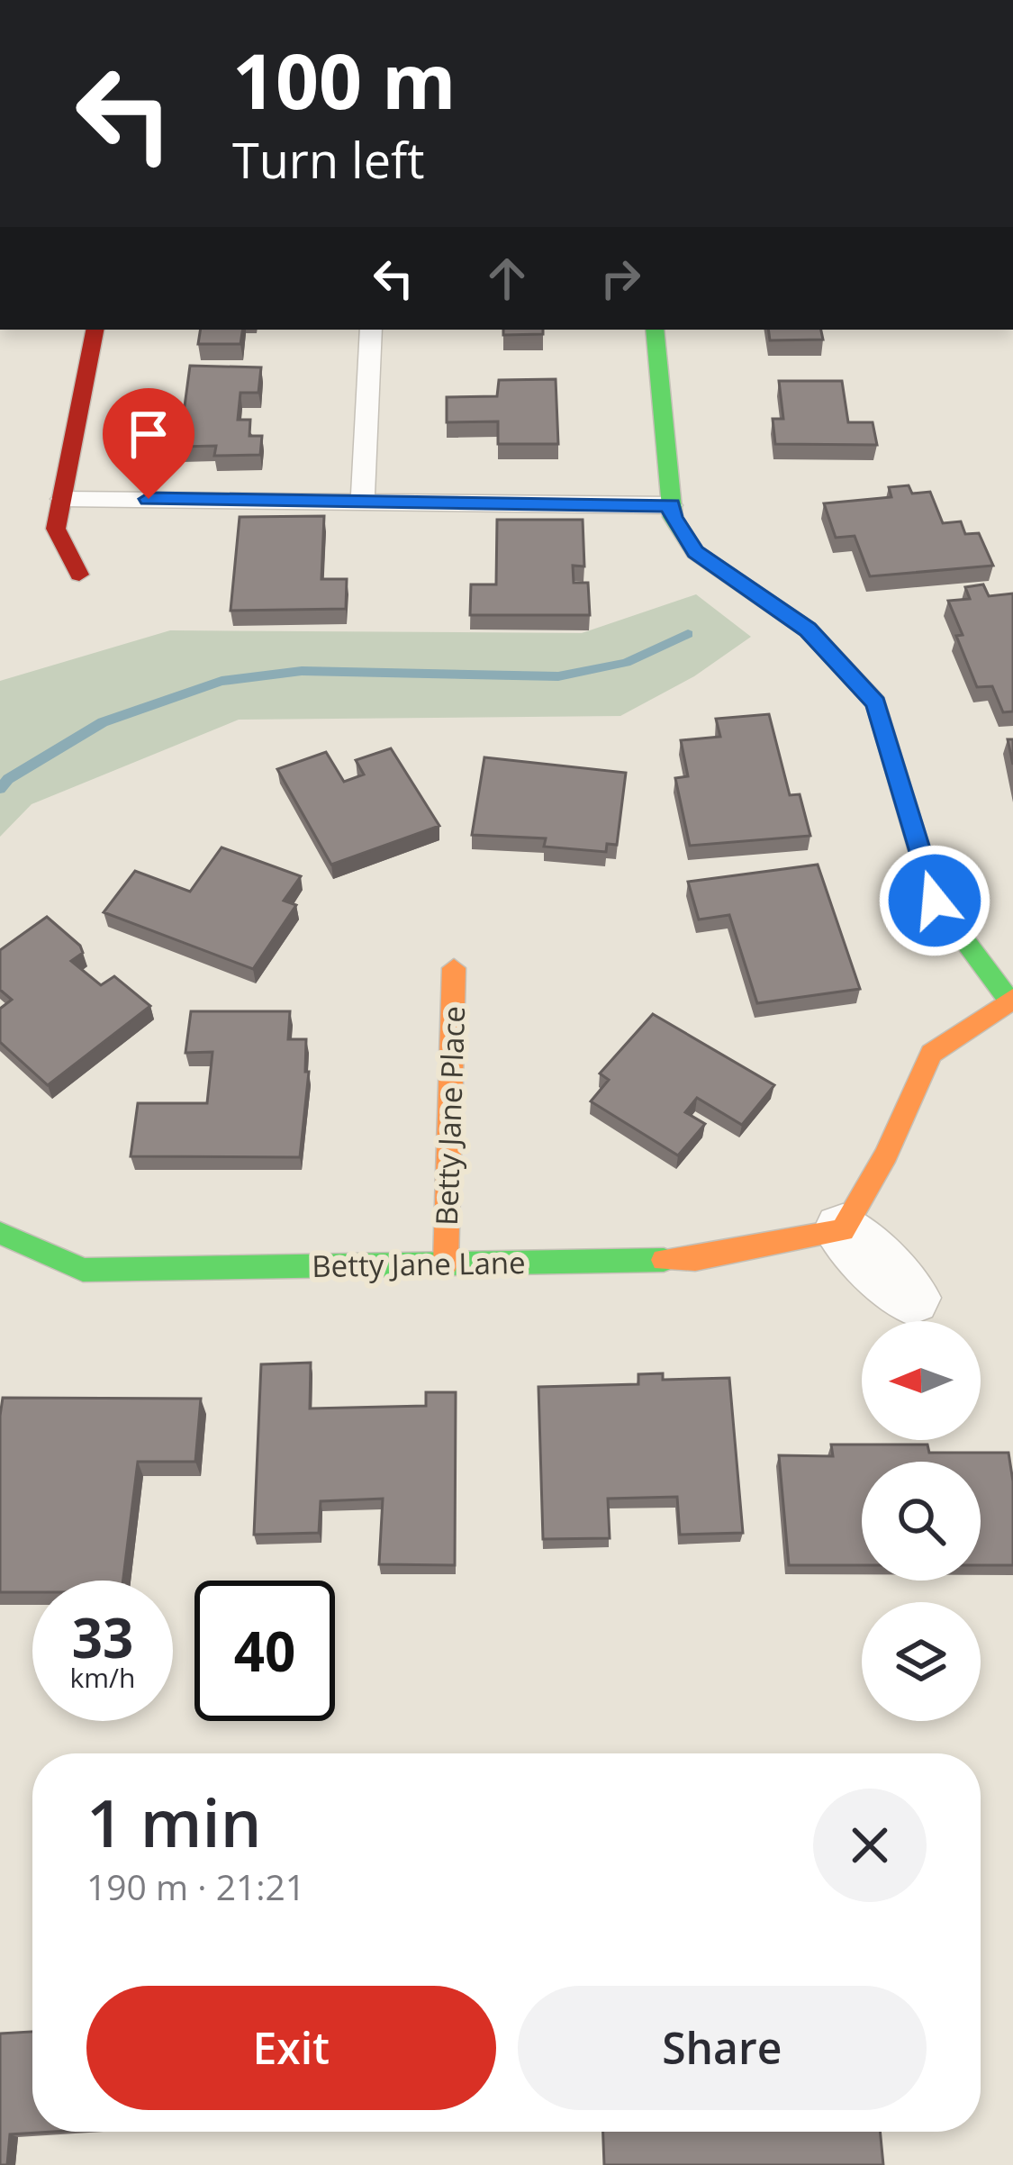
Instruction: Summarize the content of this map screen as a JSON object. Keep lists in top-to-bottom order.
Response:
{
  "streets": {
    "street": ["Betty Jane Place", "Betty Jane Lane"]
  },
  "crossings": [
    ["Betty Jane Place", "Betty Jane Lane"]
  ],
  "north": "left",
  "page": {
    "turn": ["100 m", "Turn left"],
    "speed": "33 km/h",
    "limit": "40",
    "heading": ["1 min", "190 m · 21:21"],
    "buttons": ["Exit", "Share"]
  }
}
